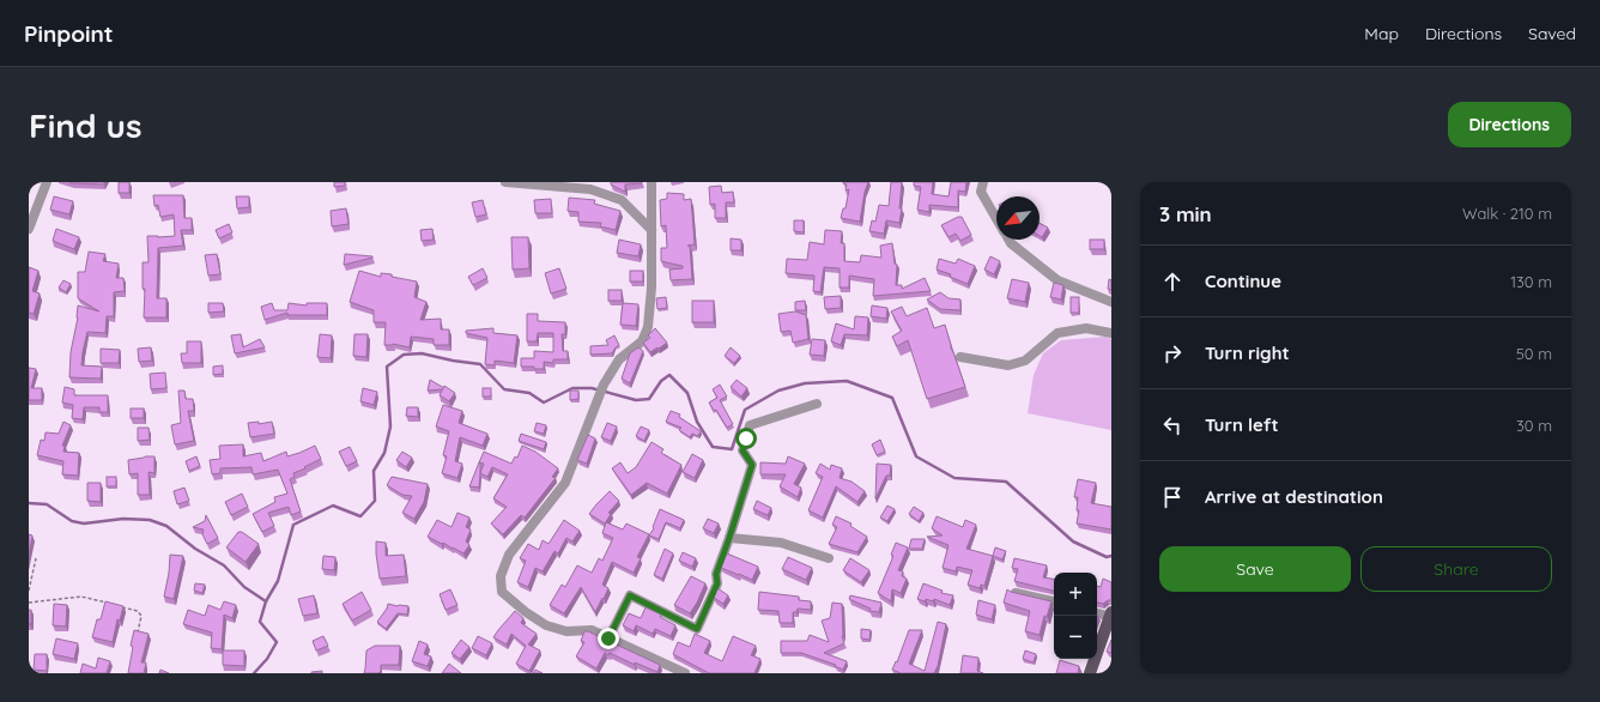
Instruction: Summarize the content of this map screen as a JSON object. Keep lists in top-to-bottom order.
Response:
{
  "north": "bottom left",
  "page": {
    "header": "Pinpoint",
    "nav": ["Map", "Directions", "Saved"],
    "buttons": [
      "Directions",
      ["Save", "Share"]
    ],
    "title": "Find us",
    "heading": ["3 min", "Walk · 210 m"],
    "list": [
      ["Continue", "130 m"],
      ["Turn right", "50 m"],
      ["Turn left", "30 m"],
      "Arrive at destination"
    ],
    "map_buttons": ["+", "−"]
  }
}
